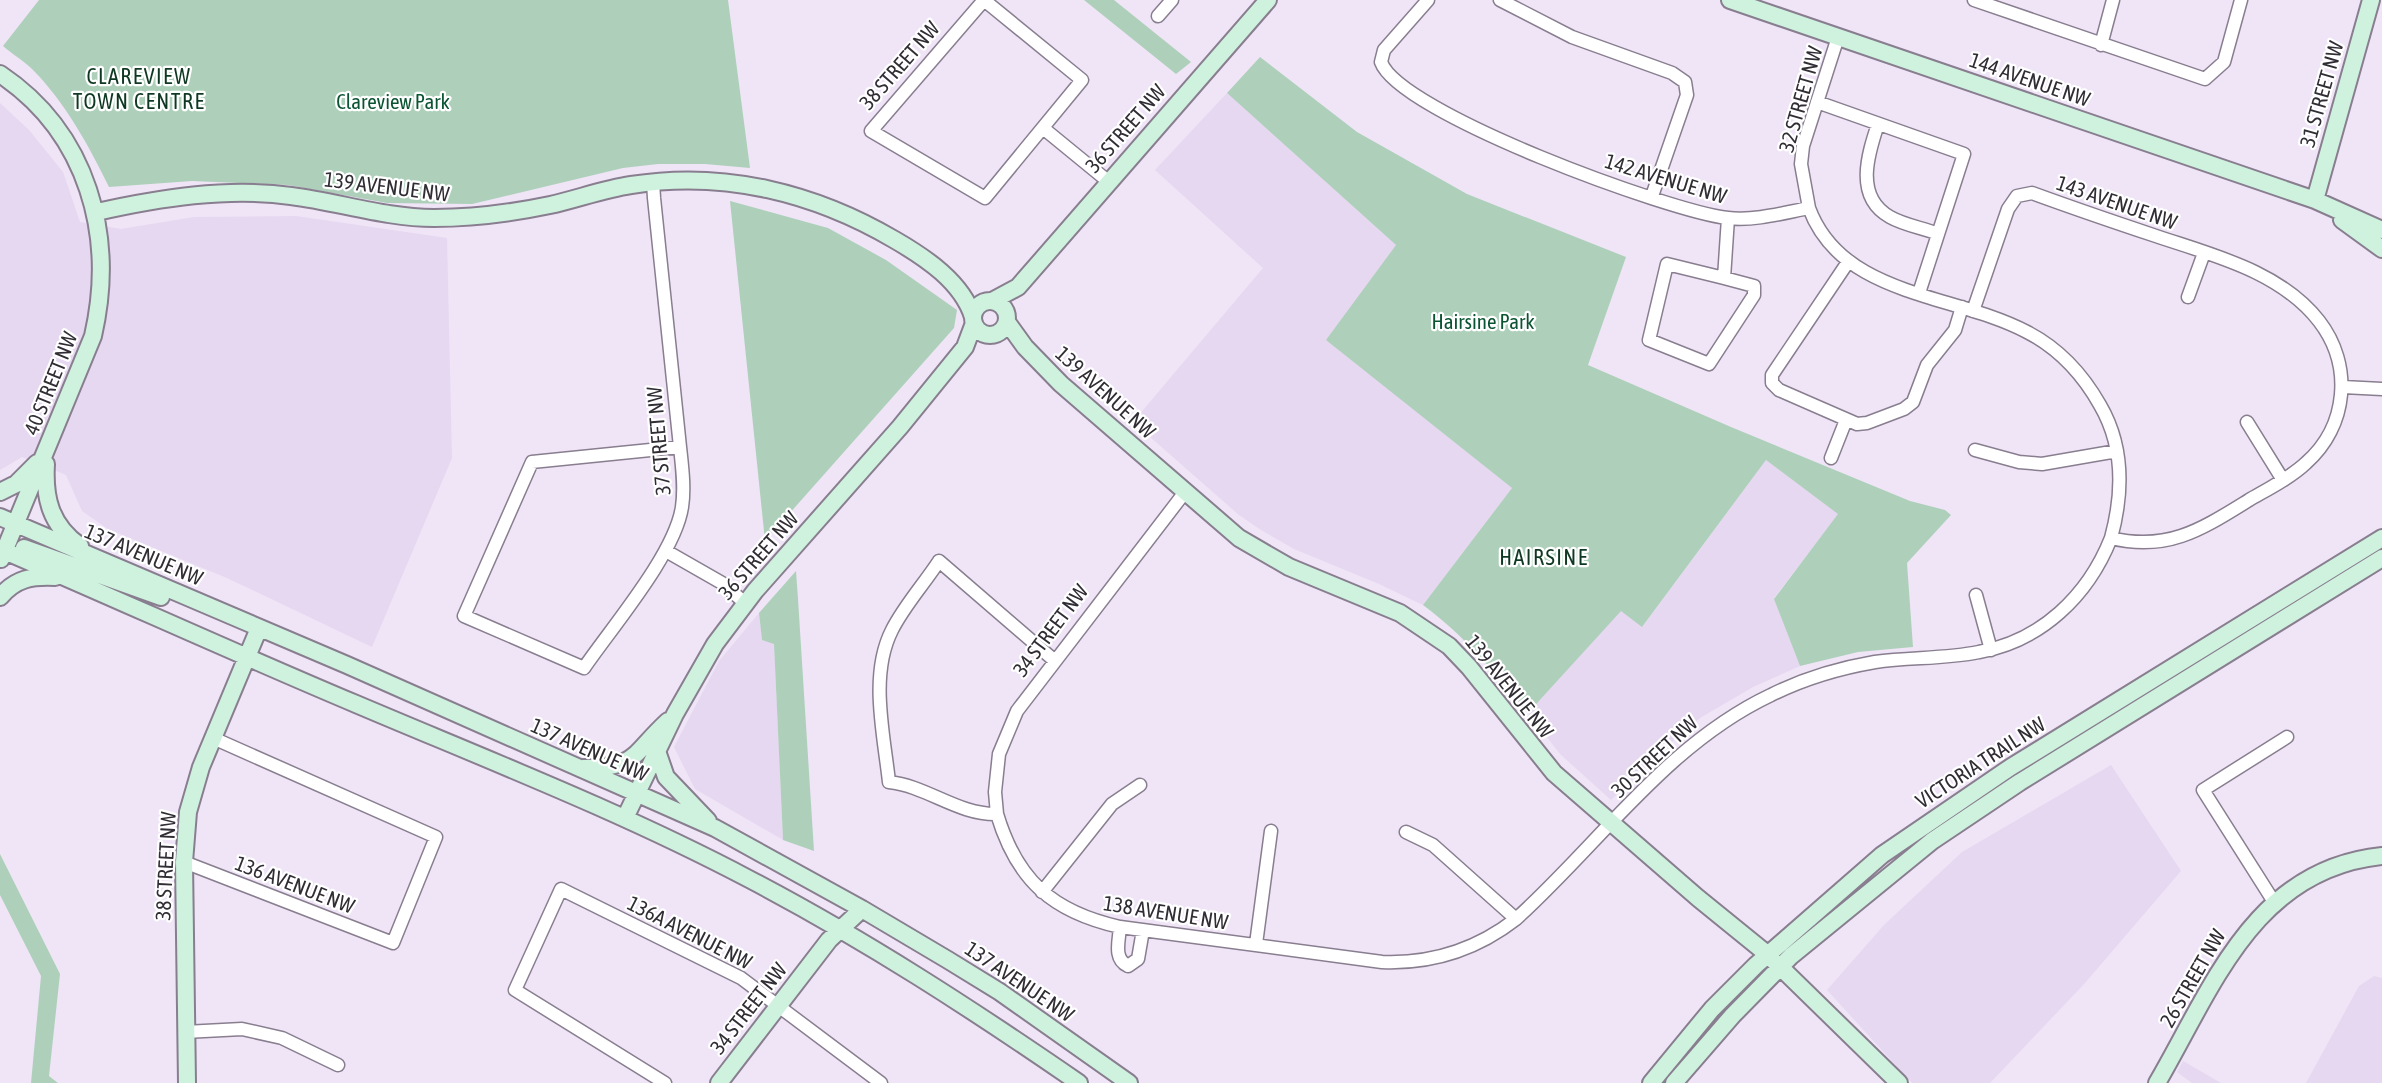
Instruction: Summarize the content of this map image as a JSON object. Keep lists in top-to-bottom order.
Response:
{
  "streets": {
    "main road": [
      "38 STREET NW",
      "144 AVENUE NW",
      "31 STREET NW",
      "36 STREET NW",
      "139 AVENUE NW",
      "40 STREET NW",
      "137 AVENUE NW",
      "34 STREET NW",
      "VICTORIA TRAIL NW",
      "26 STREET NW"
    ],
    "street": [
      "32 STREET NW",
      "142 AVENUE NW",
      "143 AVENUE NW",
      "37 STREET NW",
      "30 STREET NW",
      "136 AVENUE NW",
      "138 AVENUE NW",
      "136A AVENUE NW"
    ]
  },
  "crossings": [
    ["38 STREET NW", "137 AVENUE NW"],
    ["38 STREET NW", "136 AVENUE NW"],
    ["144 AVENUE NW", "31 STREET NW"],
    ["144 AVENUE NW", "32 STREET NW"],
    ["32 STREET NW", "142 AVENUE NW"],
    ["36 STREET NW", "139 AVENUE NW"],
    ["36 STREET NW", "137 AVENUE NW"],
    ["139 AVENUE NW", "40 STREET NW"],
    ["139 AVENUE NW", "37 STREET NW"],
    ["139 AVENUE NW", "34 STREET NW"],
    ["139 AVENUE NW", "30 STREET NW"],
    ["139 AVENUE NW", "VICTORIA TRAIL NW"],
    ["40 STREET NW", "137 AVENUE NW"],
    ["137 AVENUE NW", "34 STREET NW"],
    ["34 STREET NW", "138 AVENUE NW"],
    ["34 STREET NW", "136A AVENUE NW"],
    ["30 STREET NW", "138 AVENUE NW"]
  ],
  "districts": ["CLAREVIEW TOWN CENTRE", "HAIRSINE"],
  "parks": ["Clareview Park", "Hairsine Park"]
}
